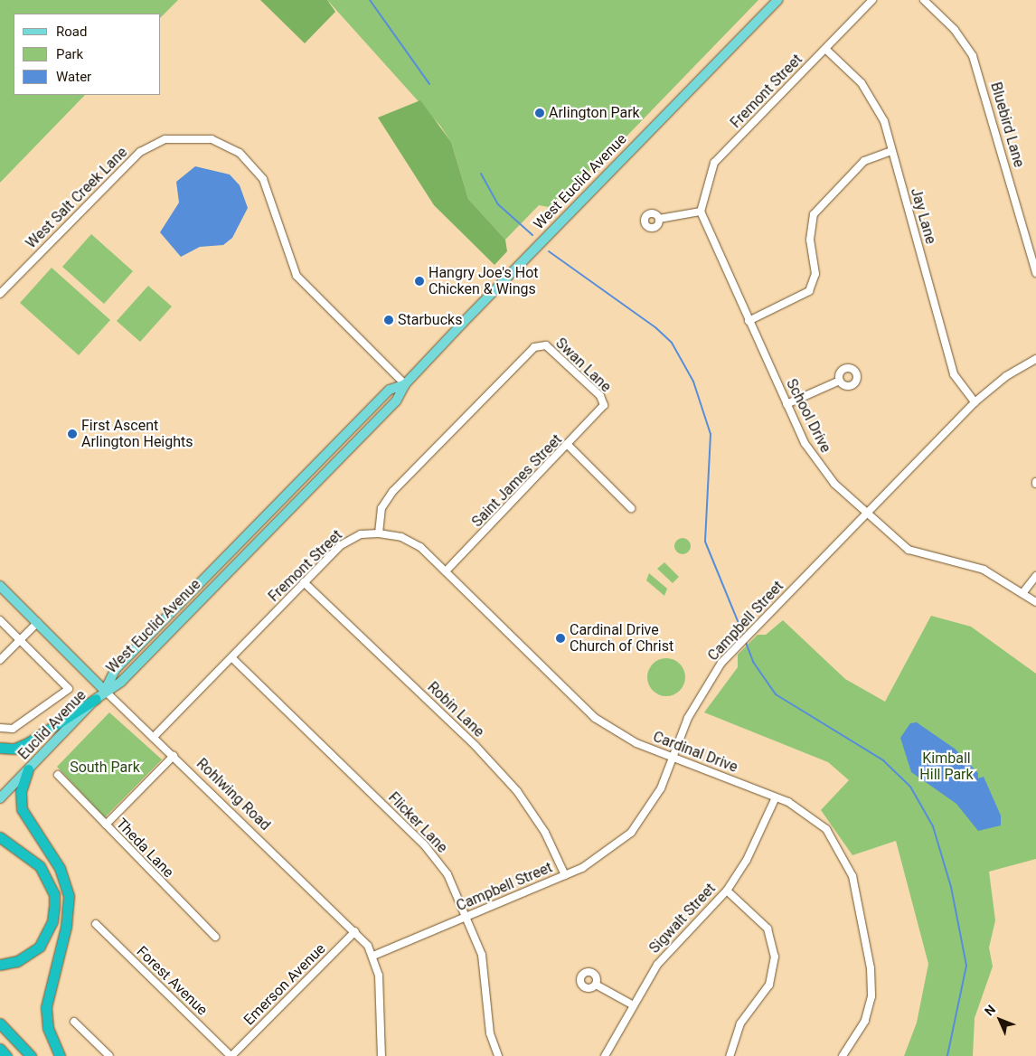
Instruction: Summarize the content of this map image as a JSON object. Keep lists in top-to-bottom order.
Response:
{
  "streets": {
    "main road": ["West Euclid Avenue", "Euclid Avenue", "Rohlwing Road"],
    "street": [
      "Fremont Street",
      "Bluebird Lane",
      "West Salt Creek Lane",
      "Jay Lane",
      "Swan Lane",
      "School Drive",
      "Saint James Street",
      "Campbell Street",
      "Robin Lane",
      "Cardinal Drive",
      "Flicker Lane",
      "Theda Lane",
      "Sigwalt Street",
      "Forest Avenue",
      "Emerson Avenue"
    ]
  },
  "crossings": [
    ["Fremont Street", "Jay Lane"],
    ["Fremont Street", "Swan Lane"],
    ["Fremont Street", "School Drive"],
    ["Fremont Street", "Robin Lane"],
    ["Fremont Street", "Cardinal Drive"],
    ["Fremont Street", "Rohlwing Road"],
    ["Fremont Street", "Flicker Lane"],
    ["West Euclid Avenue", "West Salt Creek Lane"],
    ["West Euclid Avenue", "Euclid Avenue"],
    ["West Euclid Avenue", "Rohlwing Road"],
    ["Jay Lane", "Campbell Street"],
    ["Swan Lane", "Saint James Street"],
    ["Swan Lane", "Cardinal Drive"],
    ["School Drive", "Campbell Street"],
    ["Saint James Street", "Cardinal Drive"],
    ["Campbell Street", "Robin Lane"],
    ["Campbell Street", "Cardinal Drive"],
    ["Campbell Street", "Rohlwing Road"],
    ["Campbell Street", "Flicker Lane"],
    ["Euclid Avenue", "Rohlwing Road"],
    ["Cardinal Drive", "Sigwalt Street"],
    ["Rohlwing Road", "Emerson Avenue"],
    ["Forest Avenue", "Emerson Avenue"]
  ],
  "parks": ["Kimball Hill Park", "South Park"],
  "places": [
    "Arlington Park",
    "Hangry Joe's Hot Chicken & Wings",
    "Starbucks",
    "First Ascent Arlington Heights",
    "Cardinal Drive Church of Christ"
  ],
  "legend": ["Road", "Park", "Water"],
  "north": "top left"
}
